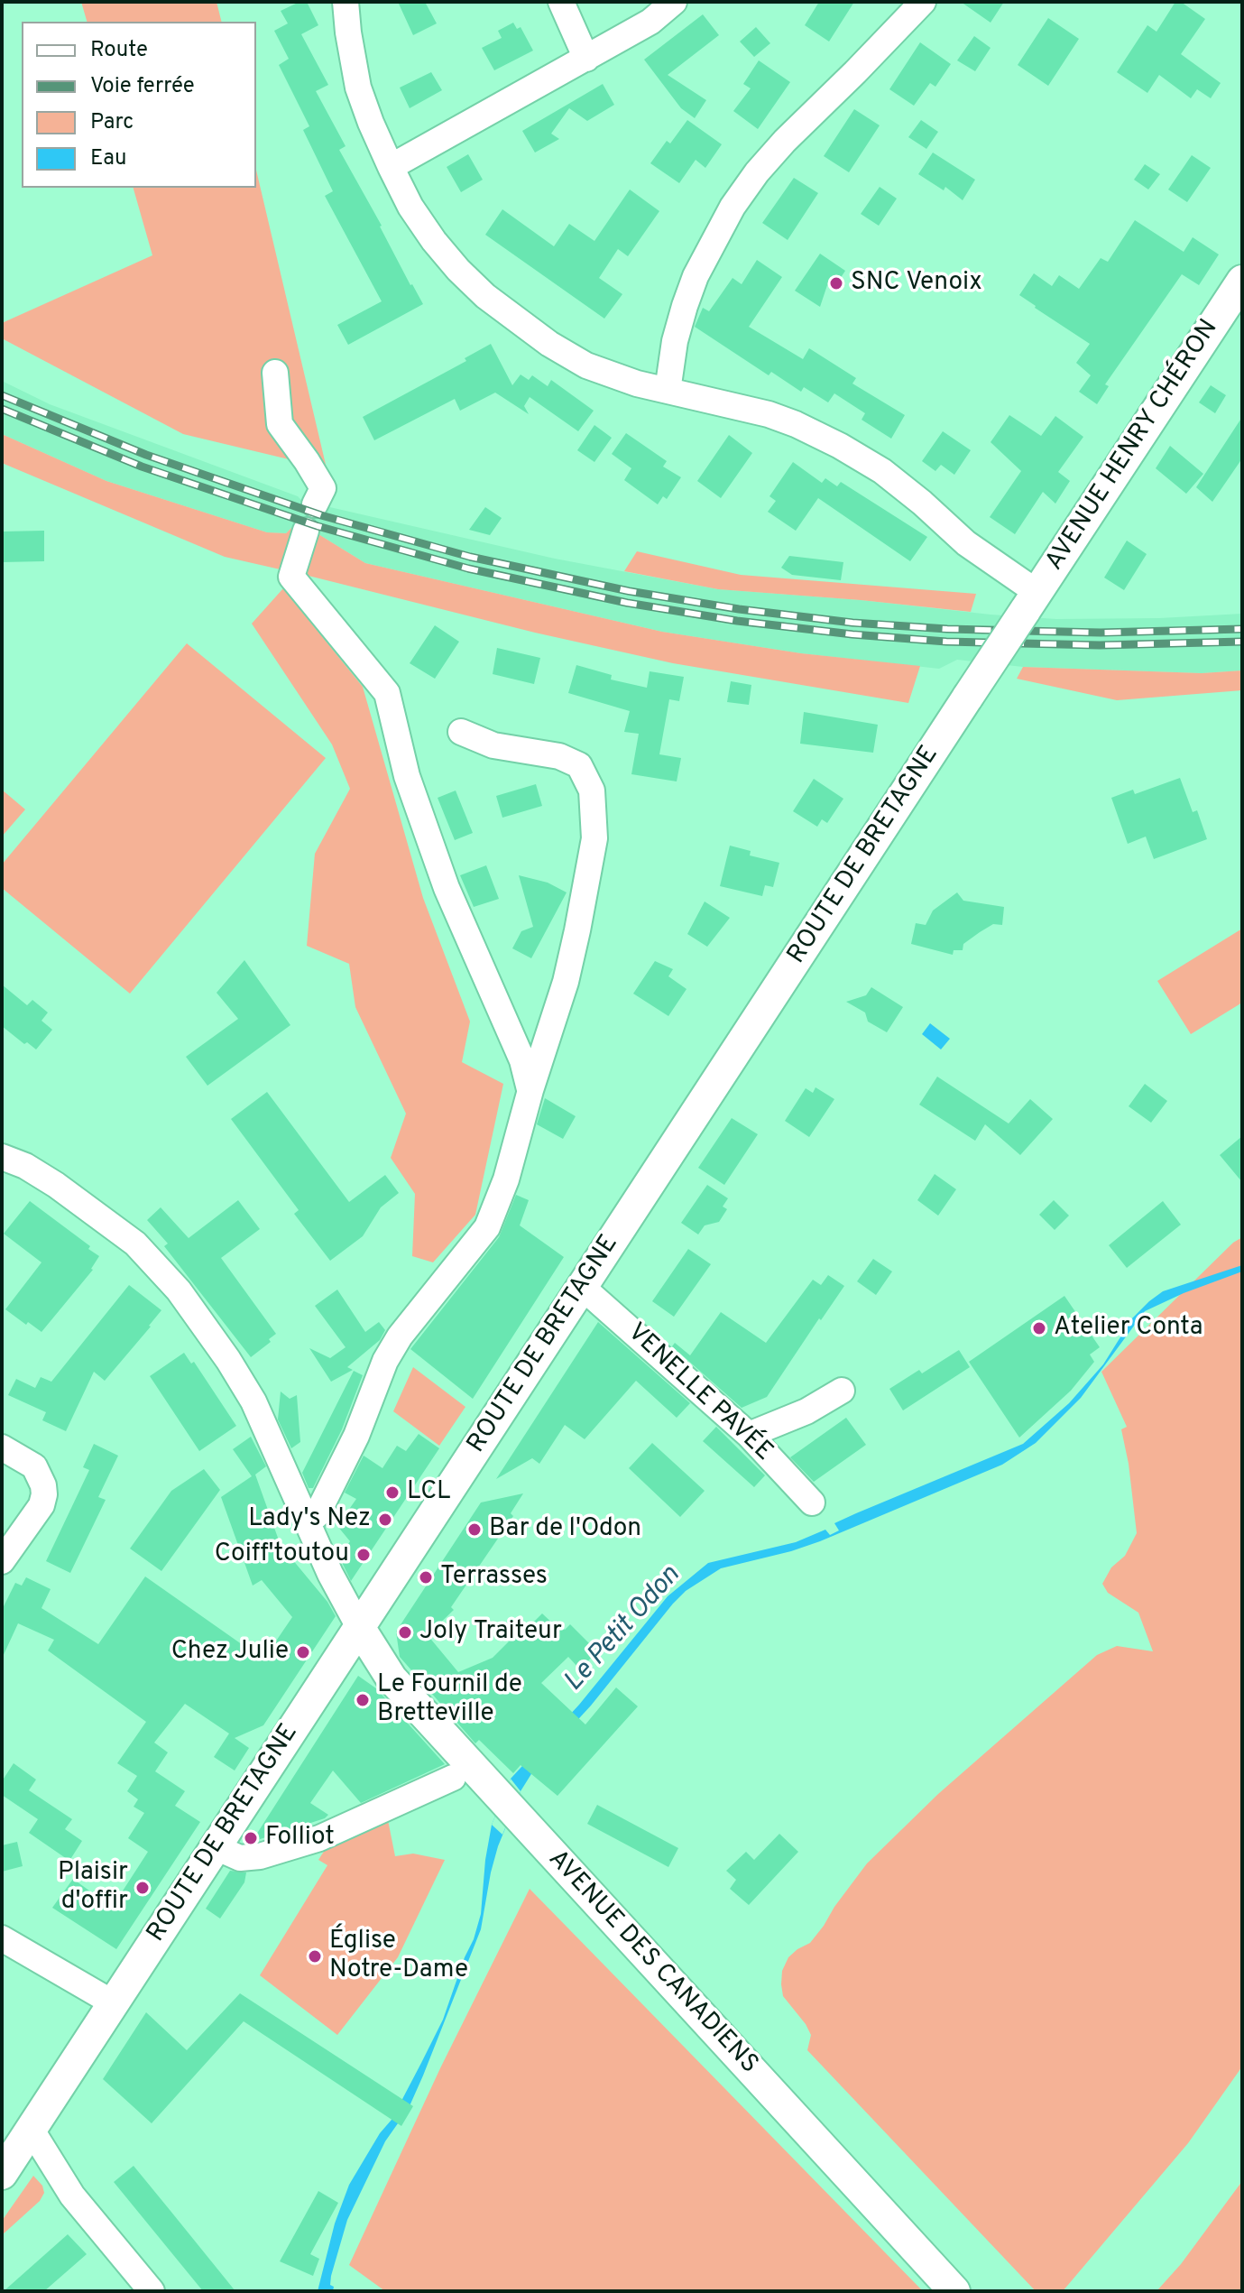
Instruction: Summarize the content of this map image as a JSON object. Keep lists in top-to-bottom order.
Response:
{
  "streets": {
    "main road": ["AVENUE HENRY CHÉRON", "ROUTE DE BRETAGNE", "AVENUE DES CANADIENS"],
    "street": ["VENELLE PAVÉE"]
  },
  "crossings": [
    ["AVENUE HENRY CHÉRON", "ROUTE DE BRETAGNE"],
    ["ROUTE DE BRETAGNE", "VENELLE PAVÉE"],
    ["ROUTE DE BRETAGNE", "AVENUE DES CANADIENS"]
  ],
  "water": ["Le Petit Odon"],
  "places": [
    "SNC Venoix",
    "Atelier Conta",
    "LCL",
    "Lady's Nez",
    "Bar de l'Odon",
    "Coiff'toutou",
    "Terrasses",
    "Joly Traiteur",
    "Chez Julie",
    "Le Fournil de Bretteville",
    "Folliot",
    "Plaisir d'offir",
    "Église Notre-Dame"
  ],
  "legend": [
    "Route",
    "Voie ferrée",
    "Parc",
    "Eau"
  ]
}
